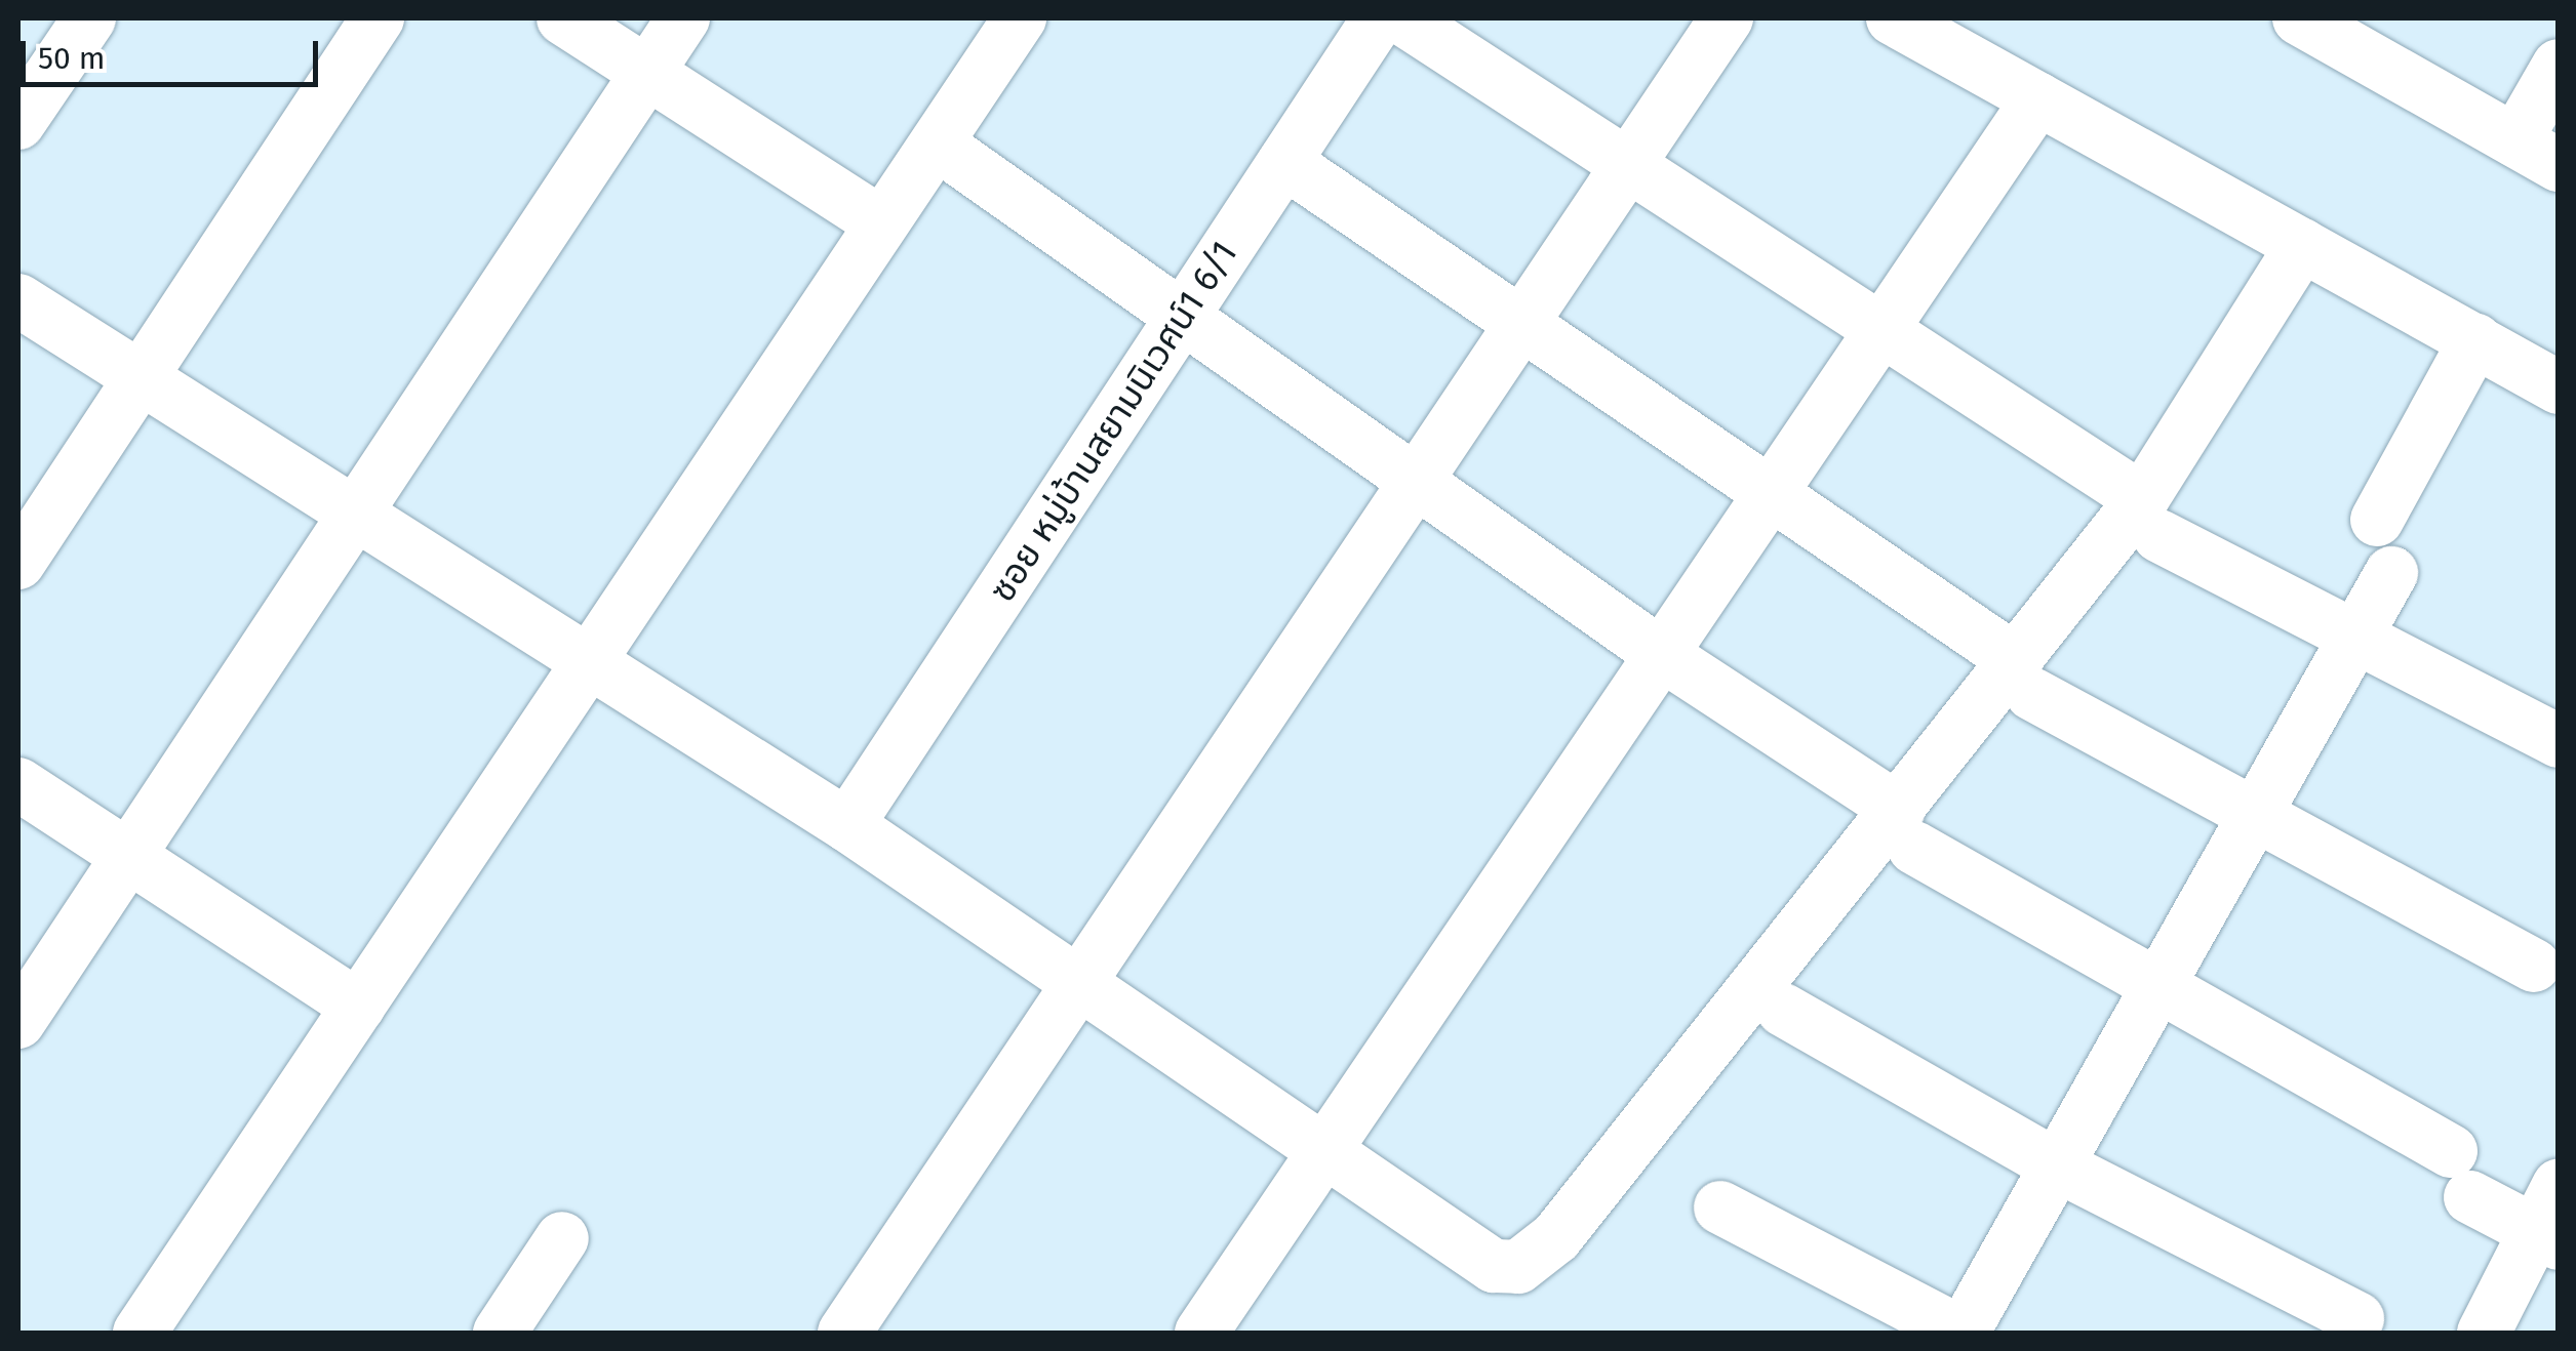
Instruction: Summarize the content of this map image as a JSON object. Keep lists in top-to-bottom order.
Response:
{
  "streets": {
    "street": ["ซอย หมู่บ้านสยามนิเวศน์1 6/1"]
  },
  "scale_bar": "50 m"
}
